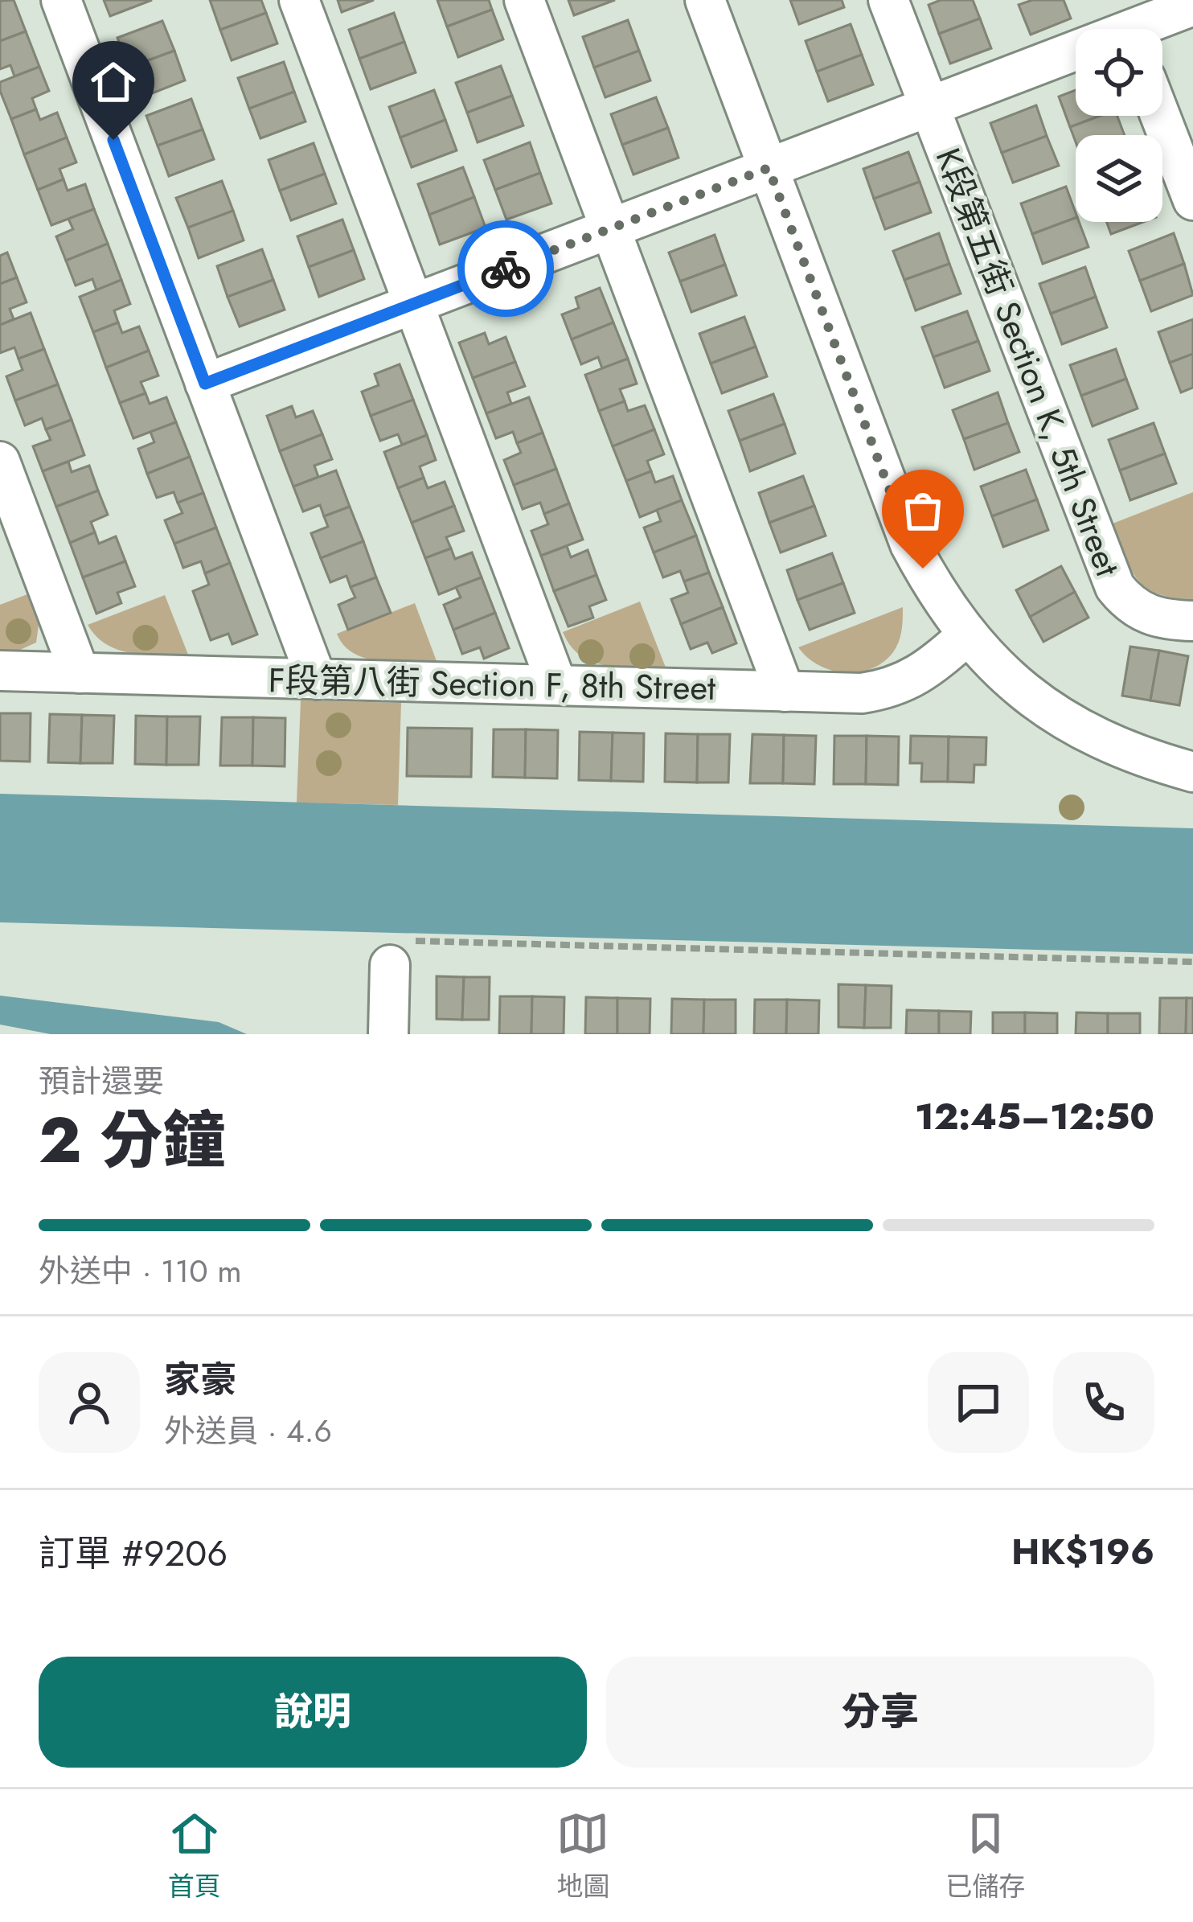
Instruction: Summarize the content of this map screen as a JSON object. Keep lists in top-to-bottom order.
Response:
{
  "streets": {
    "street": ["K段第五街 Section K, 5th Street", "F段第八街 Section F, 8th Street"]
  },
  "page": {
    "heading": ["2 分鐘", "預計還要", "12:45–12:50"],
    "panel": [
      "家豪",
      "外送員 · 4.6",
      "訂單 #9206",
      "HK$196"
    ],
    "bar": "外送中 · 110 m",
    "buttons": ["說明", "分享"],
    "tabs": ["首頁", "地圖", "已儲存"]
  }
}
